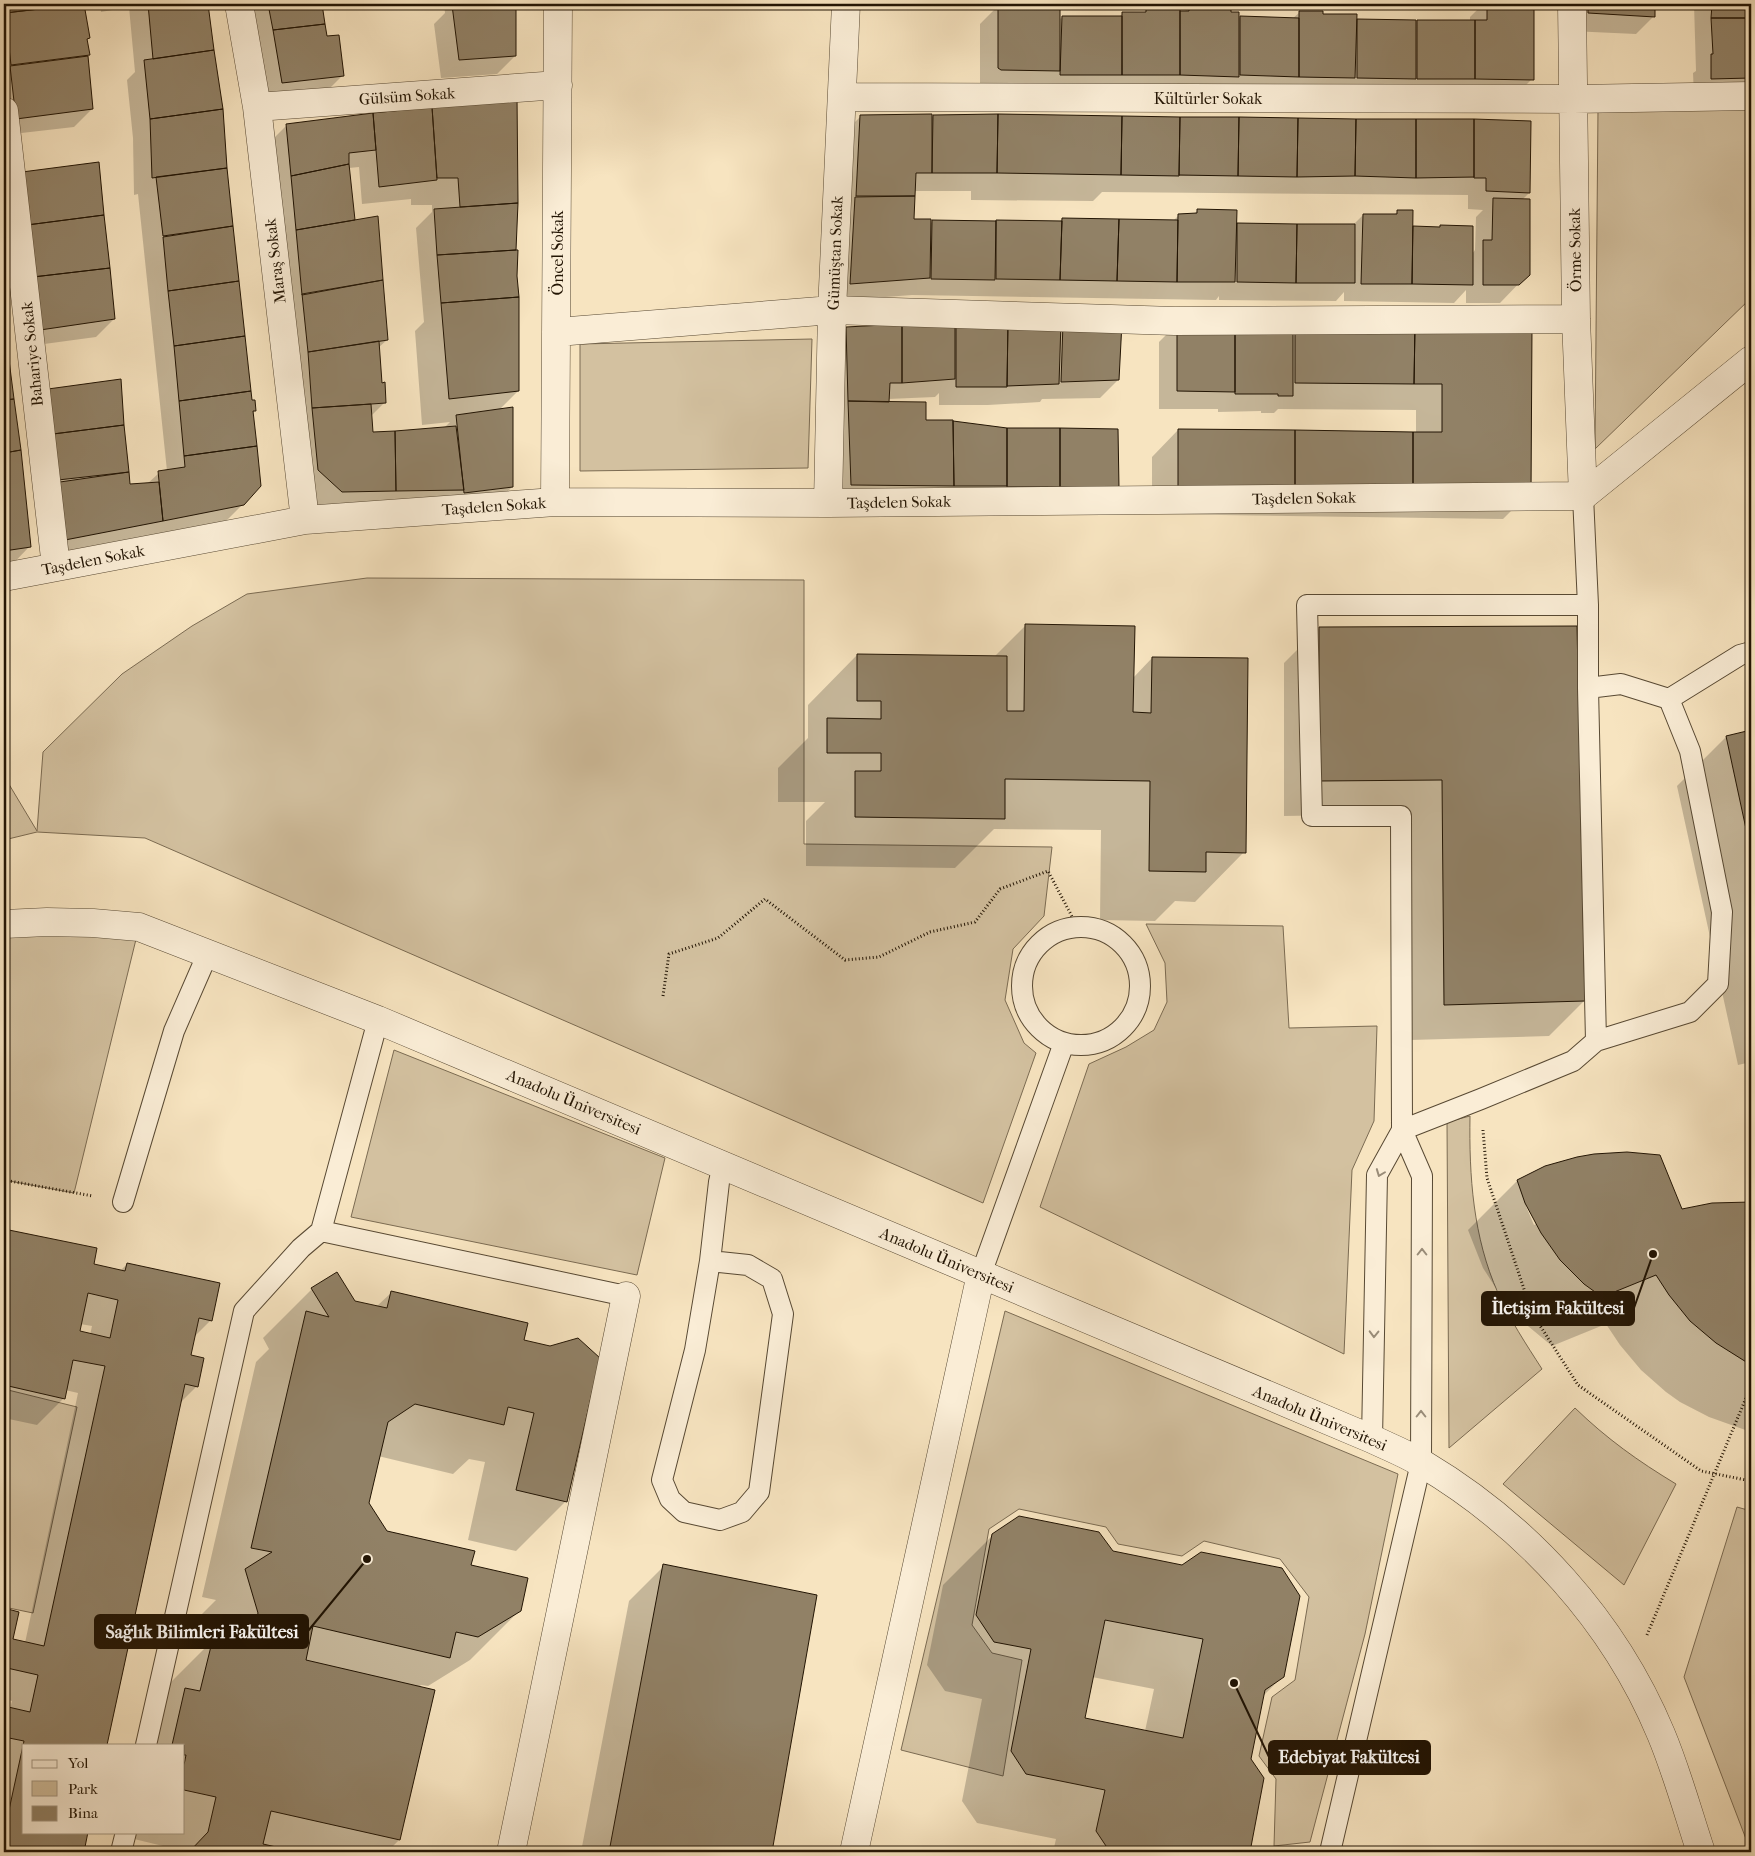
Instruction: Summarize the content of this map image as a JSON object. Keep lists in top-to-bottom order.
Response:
{
  "streets": {
    "street": [
      "Gülsüm Sokak",
      "Kültürler Sokak",
      "Örme Sokak",
      "Öncel Sokak",
      "Gümüştan Sokak",
      "Maraş Sokak",
      "Bahariye Sokak",
      "Taşdelen Sokak",
      "Anadolu Üniversitesi"
    ]
  },
  "crossings": [
    ["Gülsüm Sokak", "Öncel Sokak"],
    ["Gülsüm Sokak", "Maraş Sokak"],
    ["Kültürler Sokak", "Örme Sokak"],
    ["Kültürler Sokak", "Gümüştan Sokak"],
    ["Örme Sokak", "Taşdelen Sokak"],
    ["Öncel Sokak", "Taşdelen Sokak"],
    ["Gümüştan Sokak", "Taşdelen Sokak"],
    ["Maraş Sokak", "Taşdelen Sokak"],
    ["Bahariye Sokak", "Taşdelen Sokak"]
  ],
  "places": ["İletişim Fakültesi", "Sağlık Bilimleri Fakültesi", "Edebiyat Fakültesi"],
  "legend": ["Yol", "Park", "Bina"]
}
